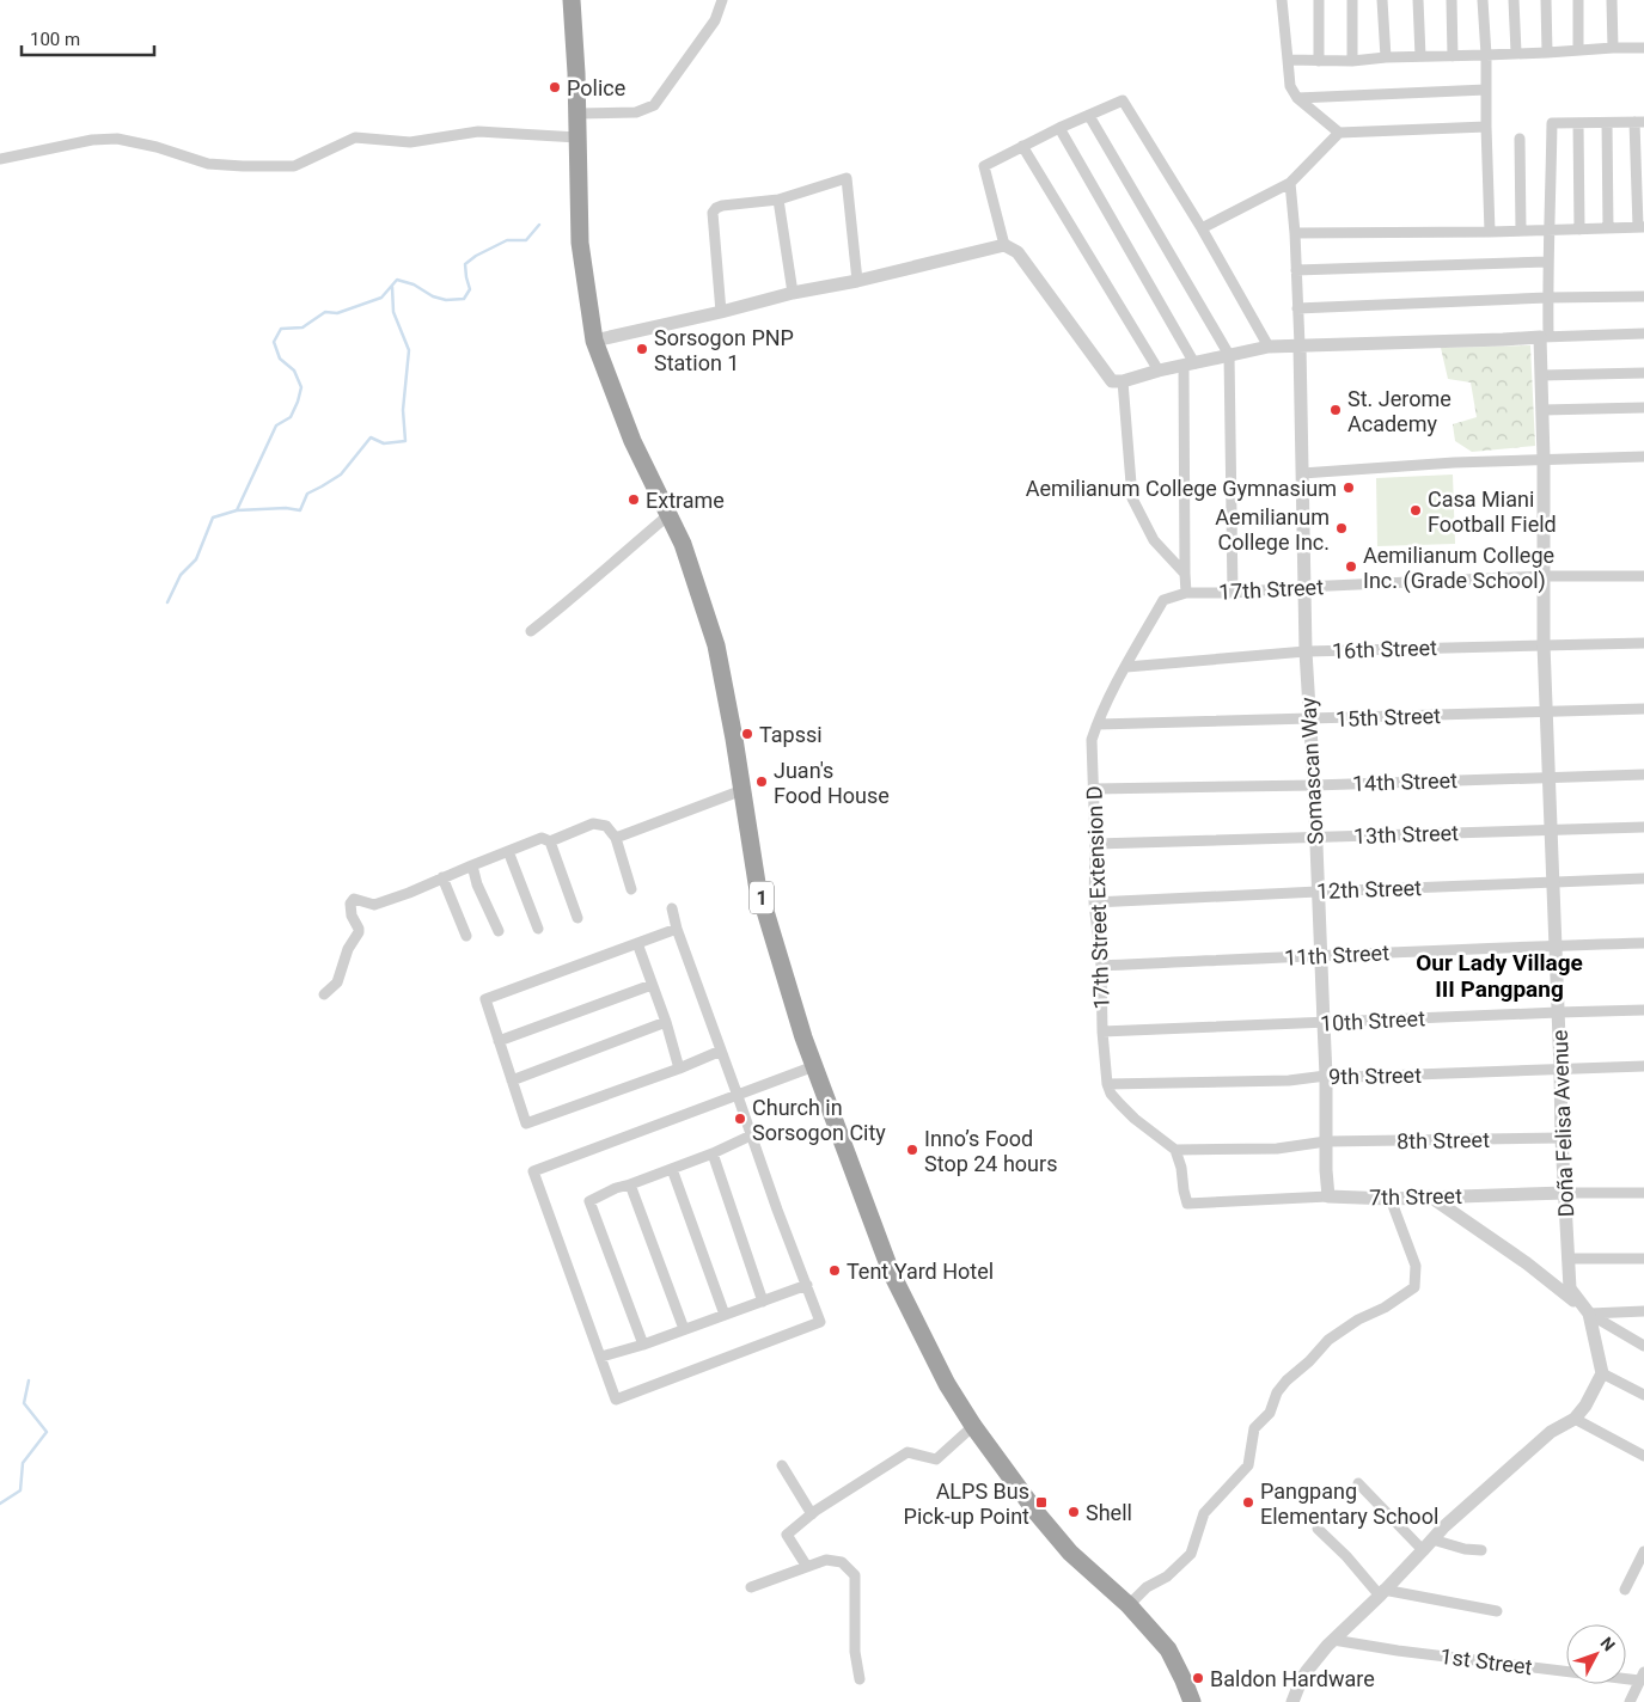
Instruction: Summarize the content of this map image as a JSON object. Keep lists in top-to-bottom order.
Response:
{
  "streets": {
    "highway": ["1"],
    "street": [
      "17th Street",
      "16th Street",
      "15th Street",
      "Somascan Way",
      "14th Street",
      "13th Street",
      "12th Street",
      "17th Street Extension D",
      "11th Street",
      "10th Street",
      "9th Street",
      "Doña Felisa Avenue",
      "8th Street",
      "7th Street",
      "1st Street"
    ]
  },
  "crossings": [
    ["17th Street", "Somascan Way"],
    ["17th Street", "17th Street Extension D"],
    ["17th Street", "Doña Felisa Avenue"],
    ["16th Street", "Somascan Way"],
    ["16th Street", "17th Street Extension D"],
    ["16th Street", "Doña Felisa Avenue"],
    ["15th Street", "Somascan Way"],
    ["15th Street", "17th Street Extension D"],
    ["15th Street", "Doña Felisa Avenue"],
    ["Somascan Way", "14th Street"],
    ["Somascan Way", "13th Street"],
    ["Somascan Way", "12th Street"],
    ["Somascan Way", "11th Street"],
    ["Somascan Way", "10th Street"],
    ["Somascan Way", "9th Street"],
    ["Somascan Way", "8th Street"],
    ["Somascan Way", "7th Street"],
    ["14th Street", "17th Street Extension D"],
    ["14th Street", "Doña Felisa Avenue"],
    ["13th Street", "17th Street Extension D"],
    ["13th Street", "Doña Felisa Avenue"],
    ["12th Street", "17th Street Extension D"],
    ["12th Street", "Doña Felisa Avenue"],
    ["17th Street Extension D", "11th Street"],
    ["17th Street Extension D", "10th Street"],
    ["17th Street Extension D", "9th Street"],
    ["11th Street", "Doña Felisa Avenue"],
    ["10th Street", "Doña Felisa Avenue"],
    ["9th Street", "Doña Felisa Avenue"],
    ["Doña Felisa Avenue", "8th Street"],
    ["Doña Felisa Avenue", "7th Street"],
    ["8th Street", "7th Street"]
  ],
  "districts": ["Our Lady Village III Pangpang"],
  "places": {
    "other": [
      "Police",
      "Sorsogon PNP Station 1",
      "St. Jerome Academy",
      "Aemilianum College Gymnasium",
      "Extrame",
      "Casa Miani Football Field",
      "Aemilianum College Inc.",
      "Aemilianum College Inc. (Grade School)",
      "Tapssi",
      "Juan's Food House",
      "Church in Sorsogon City",
      "Inno’s Food Stop 24 hours",
      "Tent Yard Hotel",
      "Pangpang Elementary School",
      "Shell",
      "Baldon Hardware"
    ],
    "transit": ["ALPS Bus Pick-up Point"]
  },
  "scale_bar": "100 m",
  "north": "top right"
}
